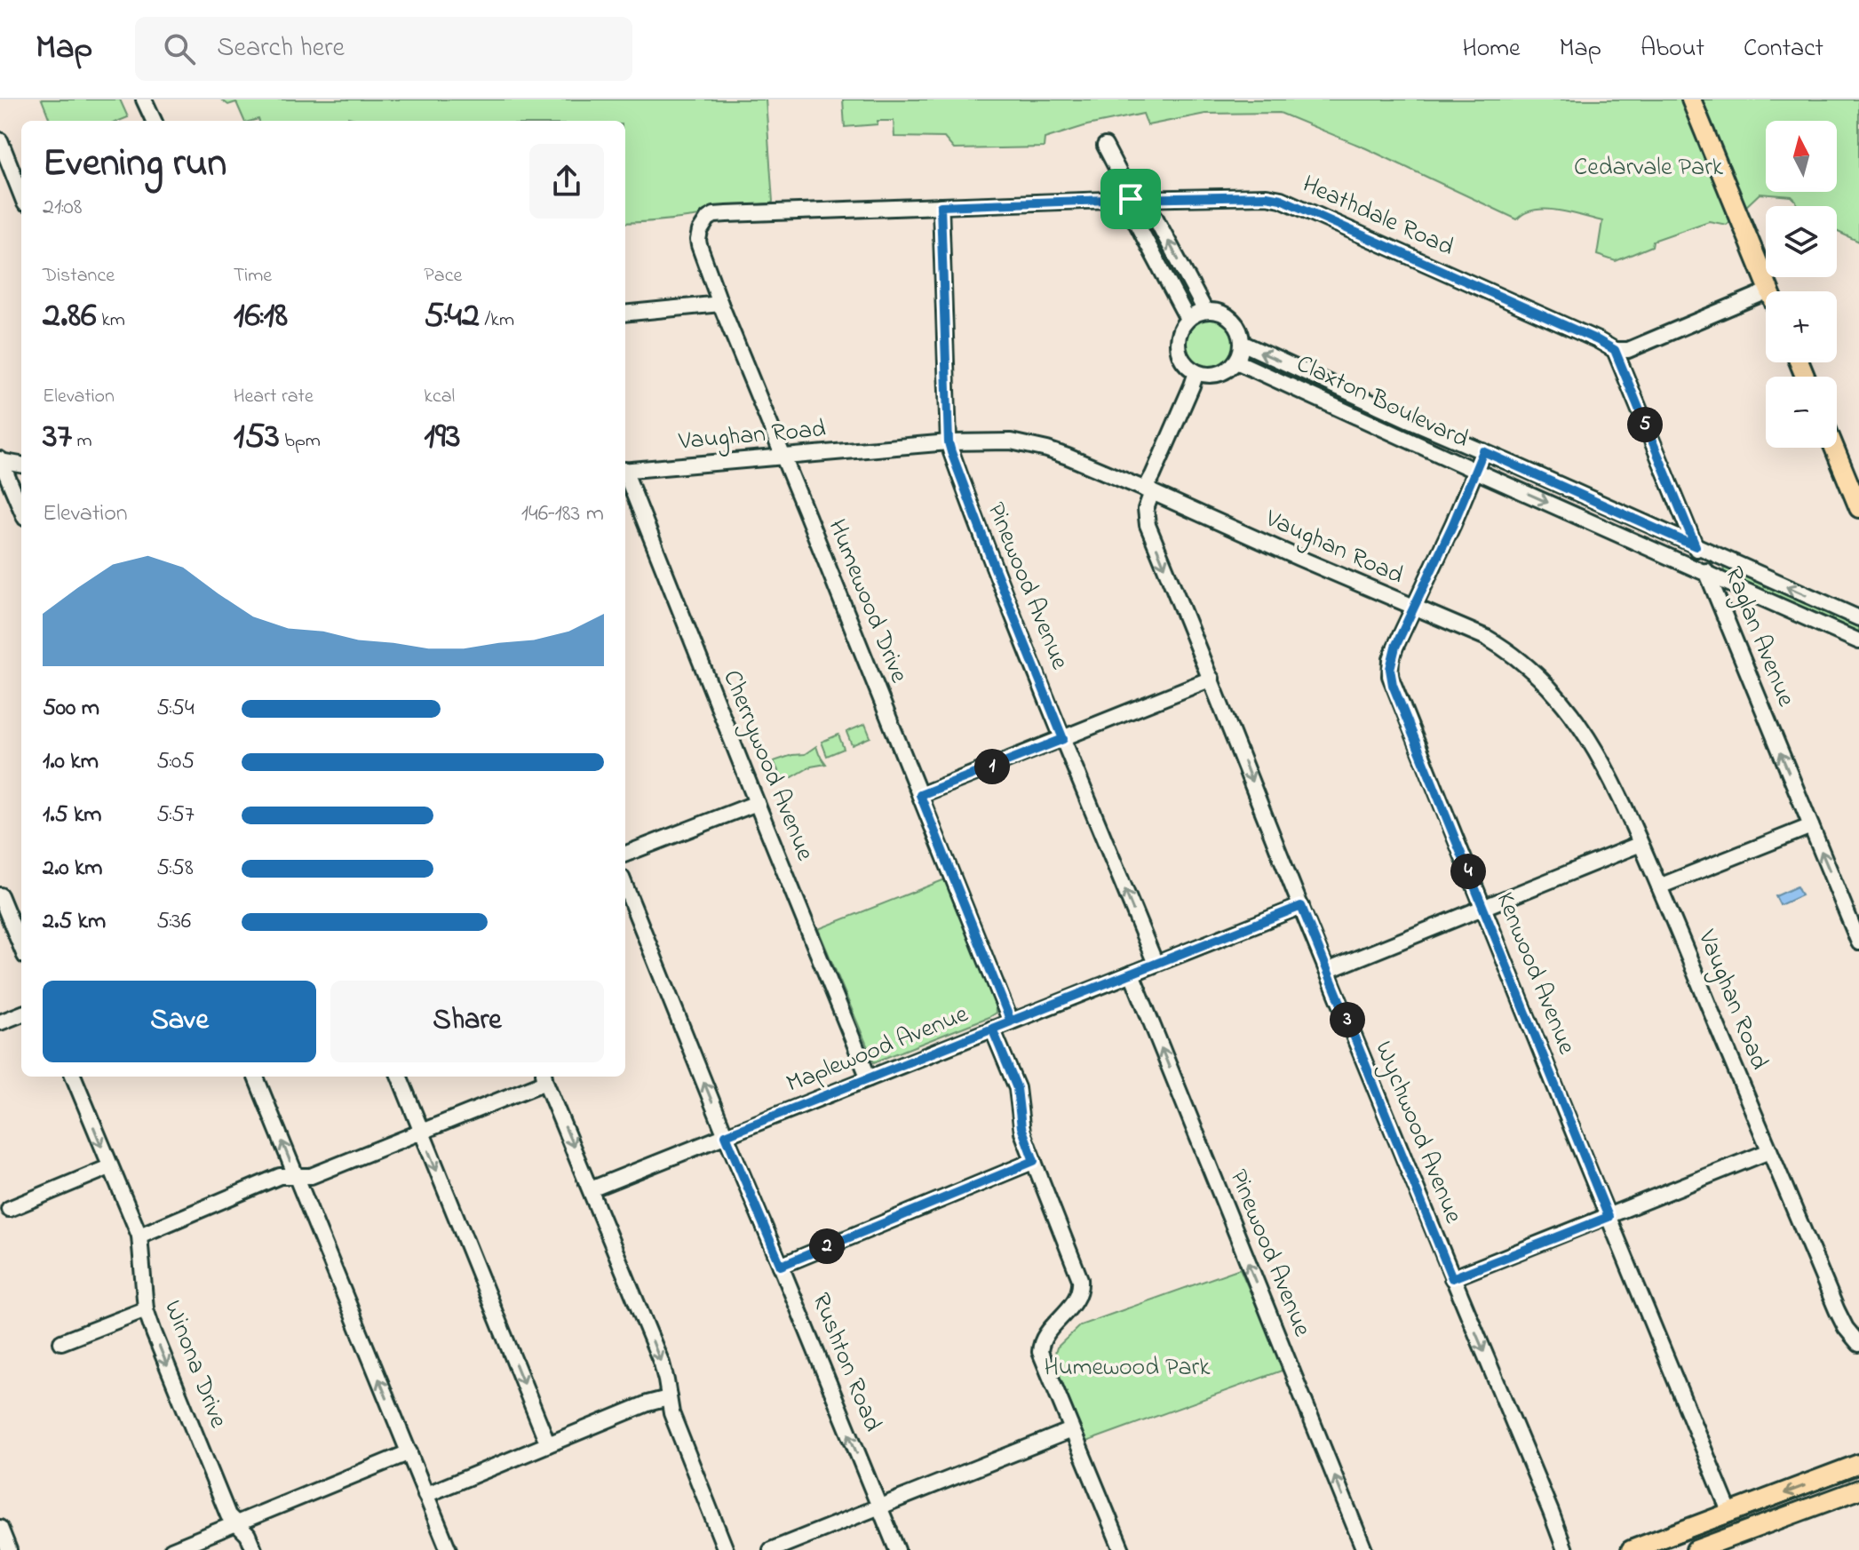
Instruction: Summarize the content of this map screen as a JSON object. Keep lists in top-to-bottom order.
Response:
{
  "streets": {
    "street": [
      "Heathdale Road",
      "Claxton Boulevard",
      "Vaughan Road",
      "Pinewood Avenue",
      "Humewood Drive",
      "Raglan Avenue",
      "Cherrywood Avenue",
      "Kenwood Avenue",
      "Maplewood Avenue",
      "Wychwood Avenue",
      "Rushton Road",
      "Winona Drive"
    ]
  },
  "crossings": [
    ["Heathdale Road", "Pinewood Avenue"],
    ["Heathdale Road", "Humewood Drive"],
    ["Heathdale Road", "Raglan Avenue"],
    ["Claxton Boulevard", "Raglan Avenue"],
    ["Claxton Boulevard", "Kenwood Avenue"],
    ["Claxton Boulevard", "Wychwood Avenue"],
    ["Vaughan Road", "Pinewood Avenue"],
    ["Vaughan Road", "Humewood Drive"],
    ["Vaughan Road", "Kenwood Avenue"],
    ["Vaughan Road", "Wychwood Avenue"],
    ["Pinewood Avenue", "Maplewood Avenue"],
    ["Humewood Drive", "Maplewood Avenue"],
    ["Cherrywood Avenue", "Maplewood Avenue"],
    ["Maplewood Avenue", "Wychwood Avenue"],
    ["Maplewood Avenue", "Rushton Road"]
  ],
  "one_way": [
    "Pinewood Avenue",
    "Raglan Avenue",
    "Wychwood Avenue",
    "Rushton Road",
    "Winona Drive"
  ],
  "parks": ["Cedarvale Park", "Humewood Park"],
  "north": "top",
  "page": {
    "header": "Map",
    "search": "Search here",
    "nav": [
      "Home",
      "Map",
      "About",
      "Contact"
    ],
    "map_buttons": ["+", "−"],
    "heading": ["Evening run", "21:08"],
    "stats": [
      ["Distance", "2.86 km"],
      ["Time", "16:18"],
      ["Pace", "5:42 /km"],
      ["Elevation", "37 m"],
      ["Heart rate", "153 bpm"],
      ["kcal", "193"]
    ],
    "pins": [
      "5",
      "1",
      "4",
      "3",
      "2"
    ],
    "chart": ["Elevation", "146–183 m"],
    "list": [
      {
        "name": "500 m",
        "note": "5:54"
      },
      {
        "name": "1.0 km",
        "note": "5:05"
      },
      {
        "name": "1.5 km",
        "note": "5:57"
      },
      {
        "name": "2.0 km",
        "note": "5:58"
      },
      {
        "name": "2.5 km",
        "note": "5:36"
      }
    ],
    "buttons": ["Save", "Share"]
  }
}
